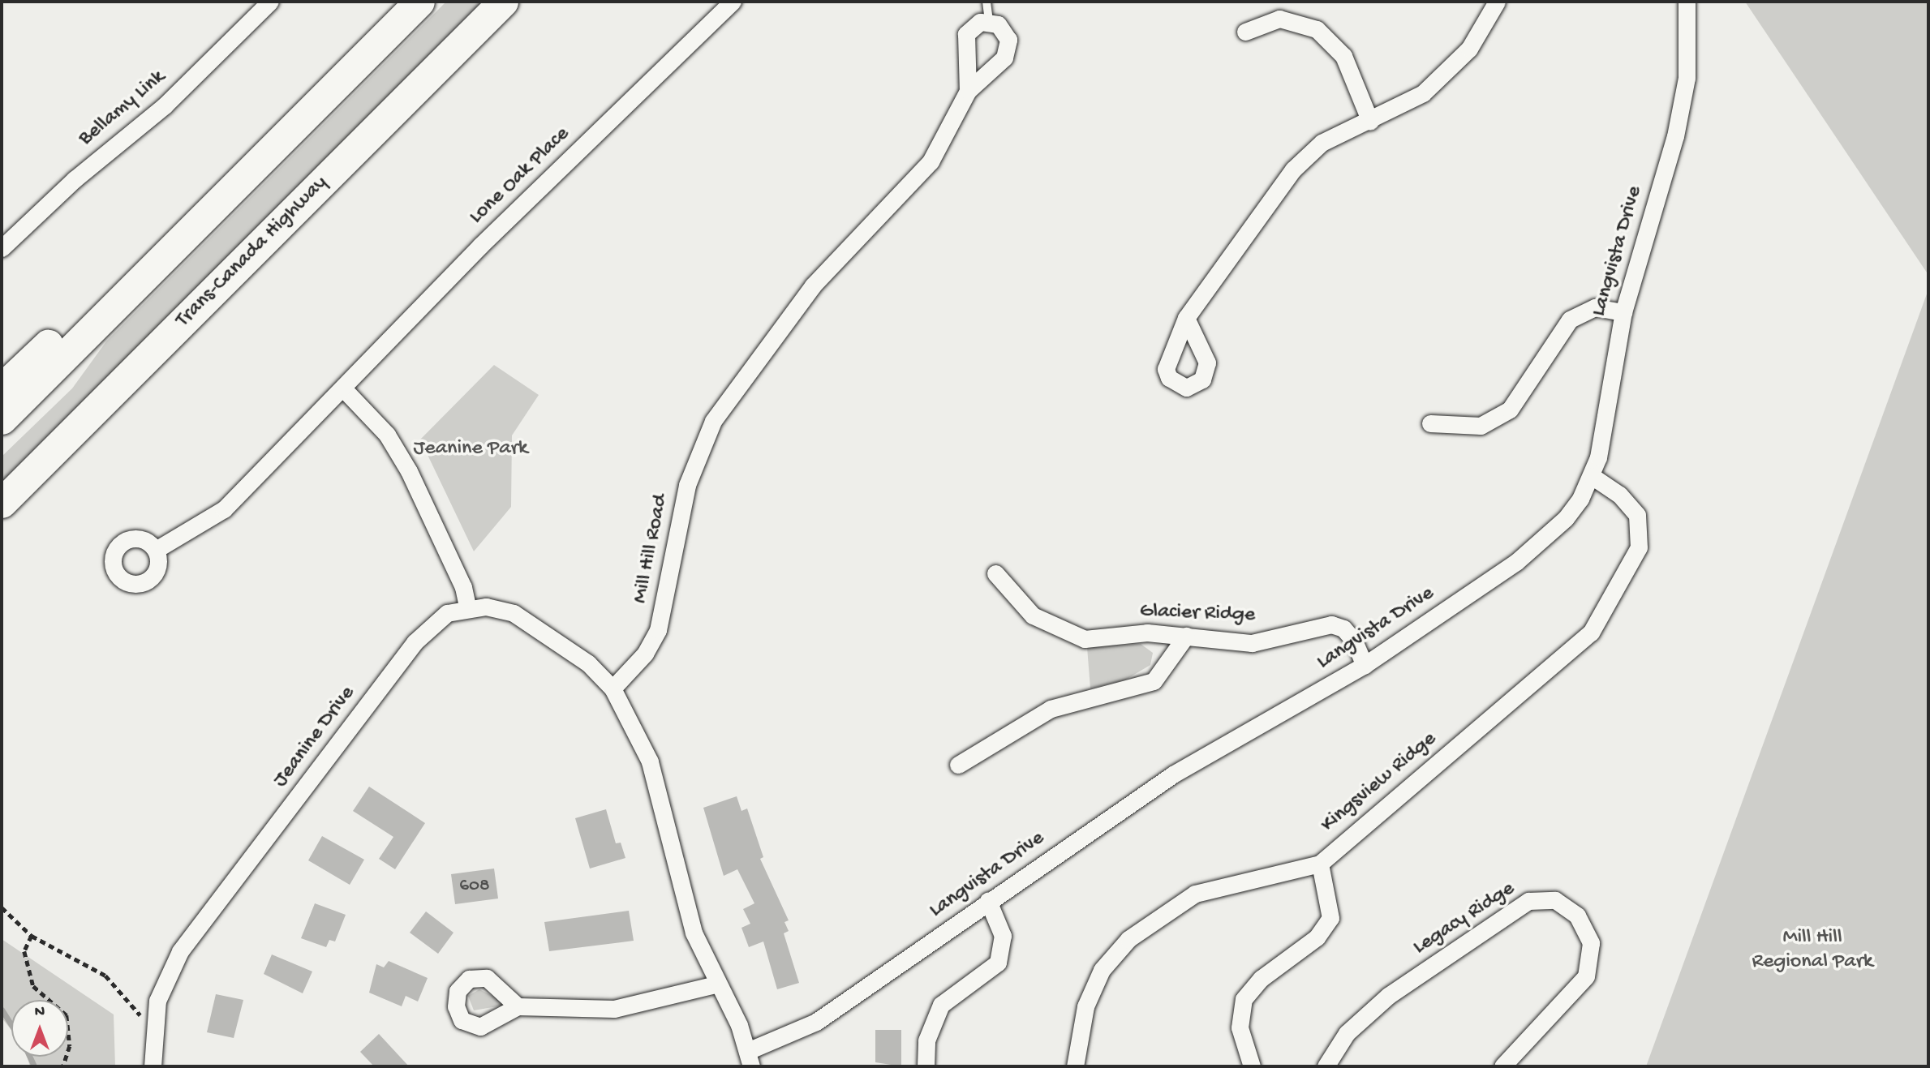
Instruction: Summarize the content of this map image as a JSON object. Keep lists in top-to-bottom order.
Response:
{
  "streets": {
    "highway": ["Trans-Canada Highway"],
    "street": [
      "Bellamy Link",
      "Lone Oak Place",
      "Langvista Drive",
      "Mill Hill Road",
      "Glacier Ridge",
      "Jeanine Drive",
      "Kingsview Ridge",
      "Legacy Ridge"
    ]
  },
  "crossings": [
    ["Langvista Drive", "Glacier Ridge"],
    ["Langvista Drive", "Kingsview Ridge"]
  ],
  "parks": ["Jeanine Park", "Mill Hill Regional Park"],
  "house_numbers": ["608"],
  "north": "top"
}
